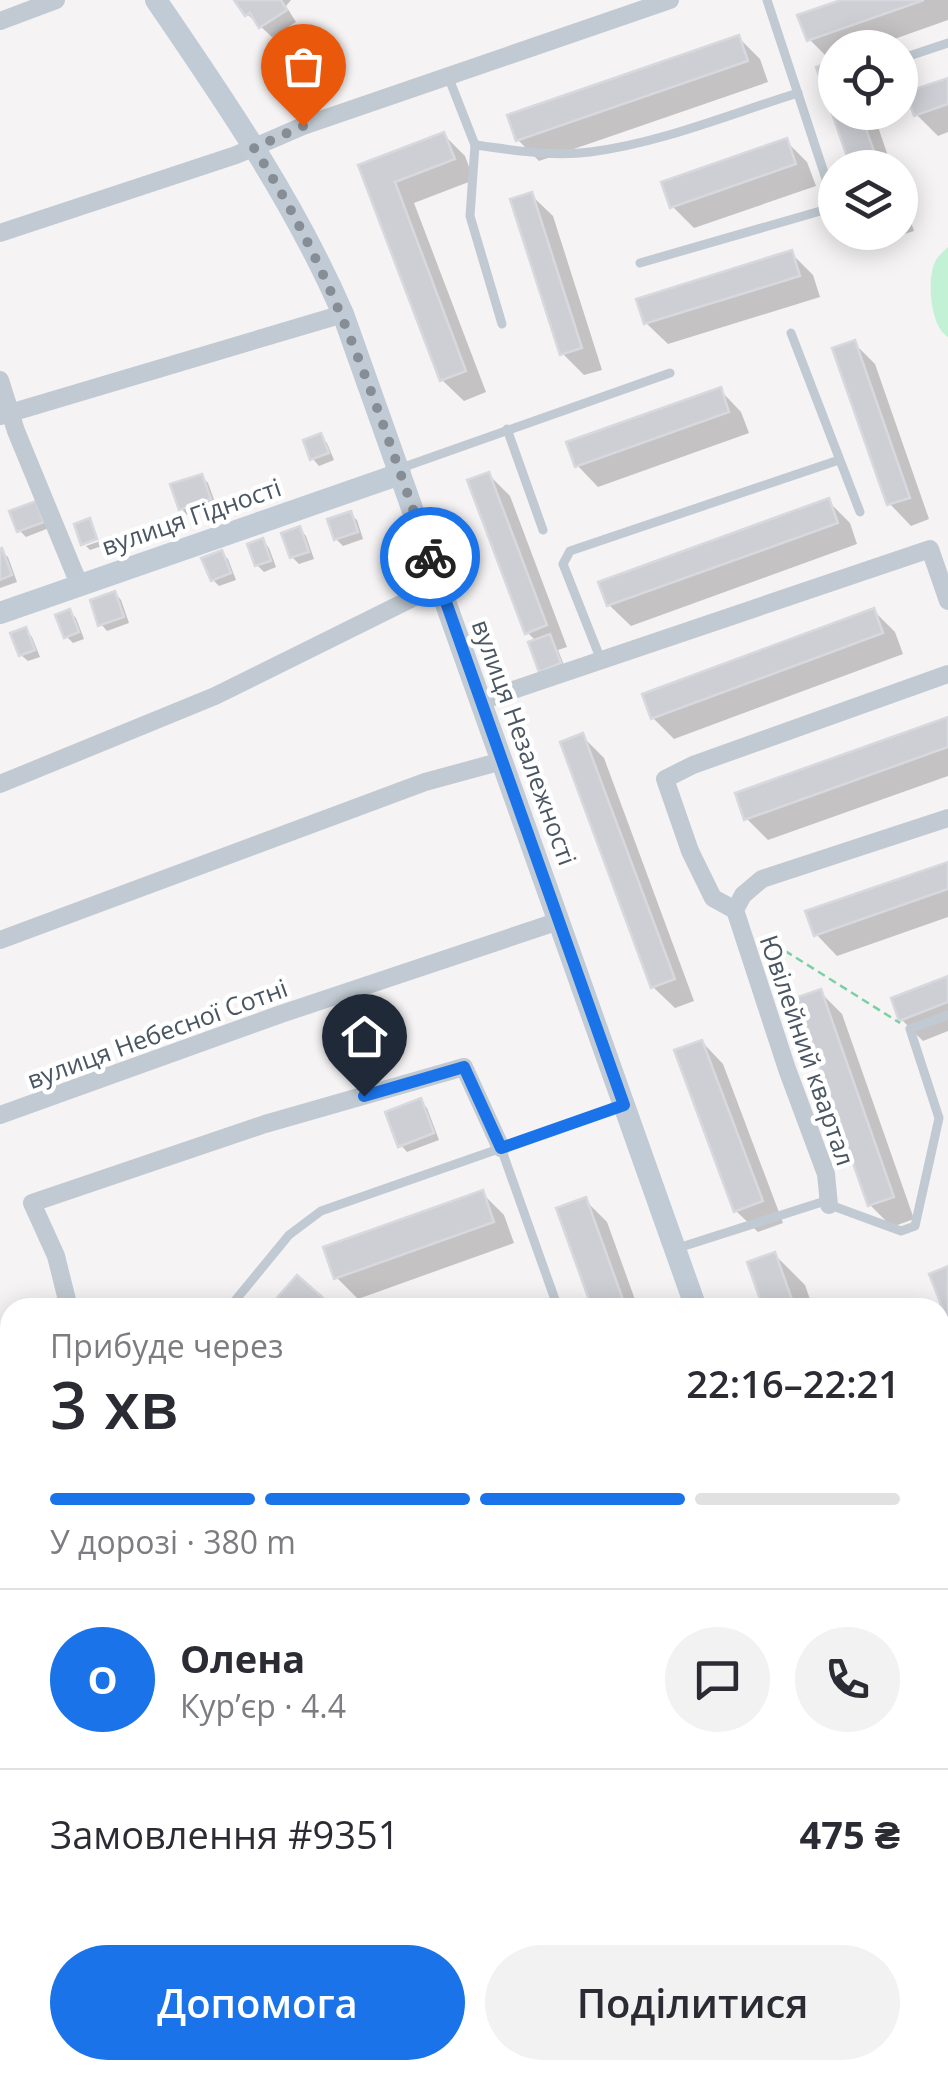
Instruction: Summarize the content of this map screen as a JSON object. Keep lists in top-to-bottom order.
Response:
{
  "streets": {
    "main road": ["вулиця Гідності", "вулиця Незалежності"],
    "street": ["вулиця Небесної Сотні", "Ювілейний квартал"]
  },
  "crossings": [
    ["вулиця Гідності", "вулиця Незалежності"],
    ["вулиця Незалежності", "вулиця Небесної Сотні"]
  ],
  "page": {
    "heading": ["3 хв", "Прибуде через", "22:16–22:21"],
    "panel": [
      "Олена",
      "Кур’єр · 4.4",
      "Замовлення #9351",
      "475 ₴"
    ],
    "bar": "У дорозі · 380 m",
    "round": "О",
    "buttons": ["Допомога", "Поділитися"]
  }
}
